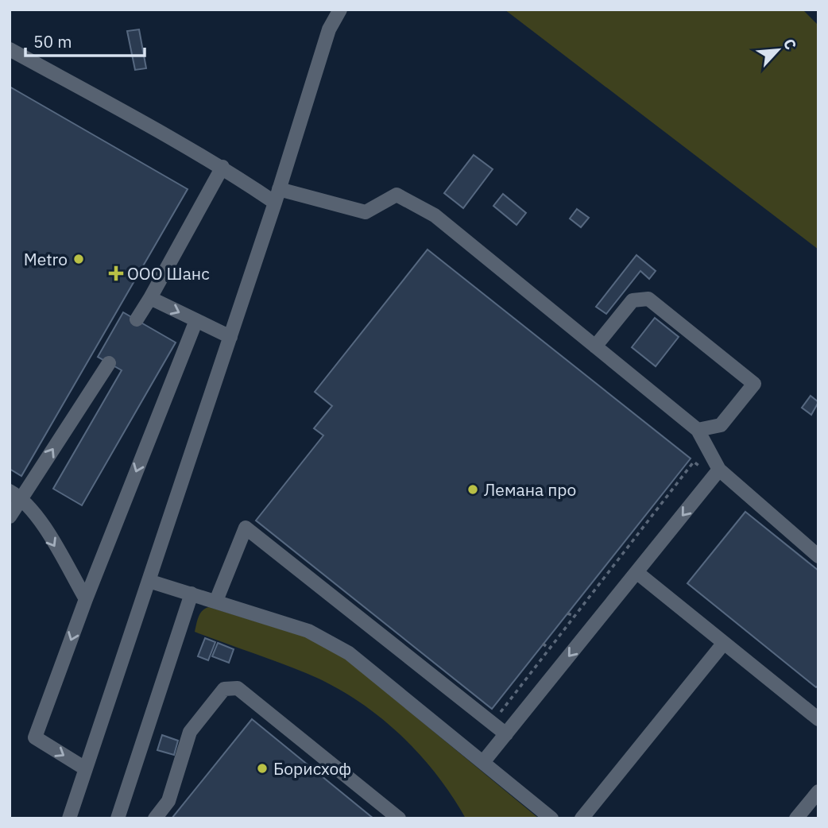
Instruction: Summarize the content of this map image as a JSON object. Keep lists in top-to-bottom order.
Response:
{
  "places": {
    "other": ["Metro", "Лемана про", "Борисхоф"],
    "health": ["ООО Шанс"]
  },
  "scale_bar": "50 m",
  "north": "top right"
}
